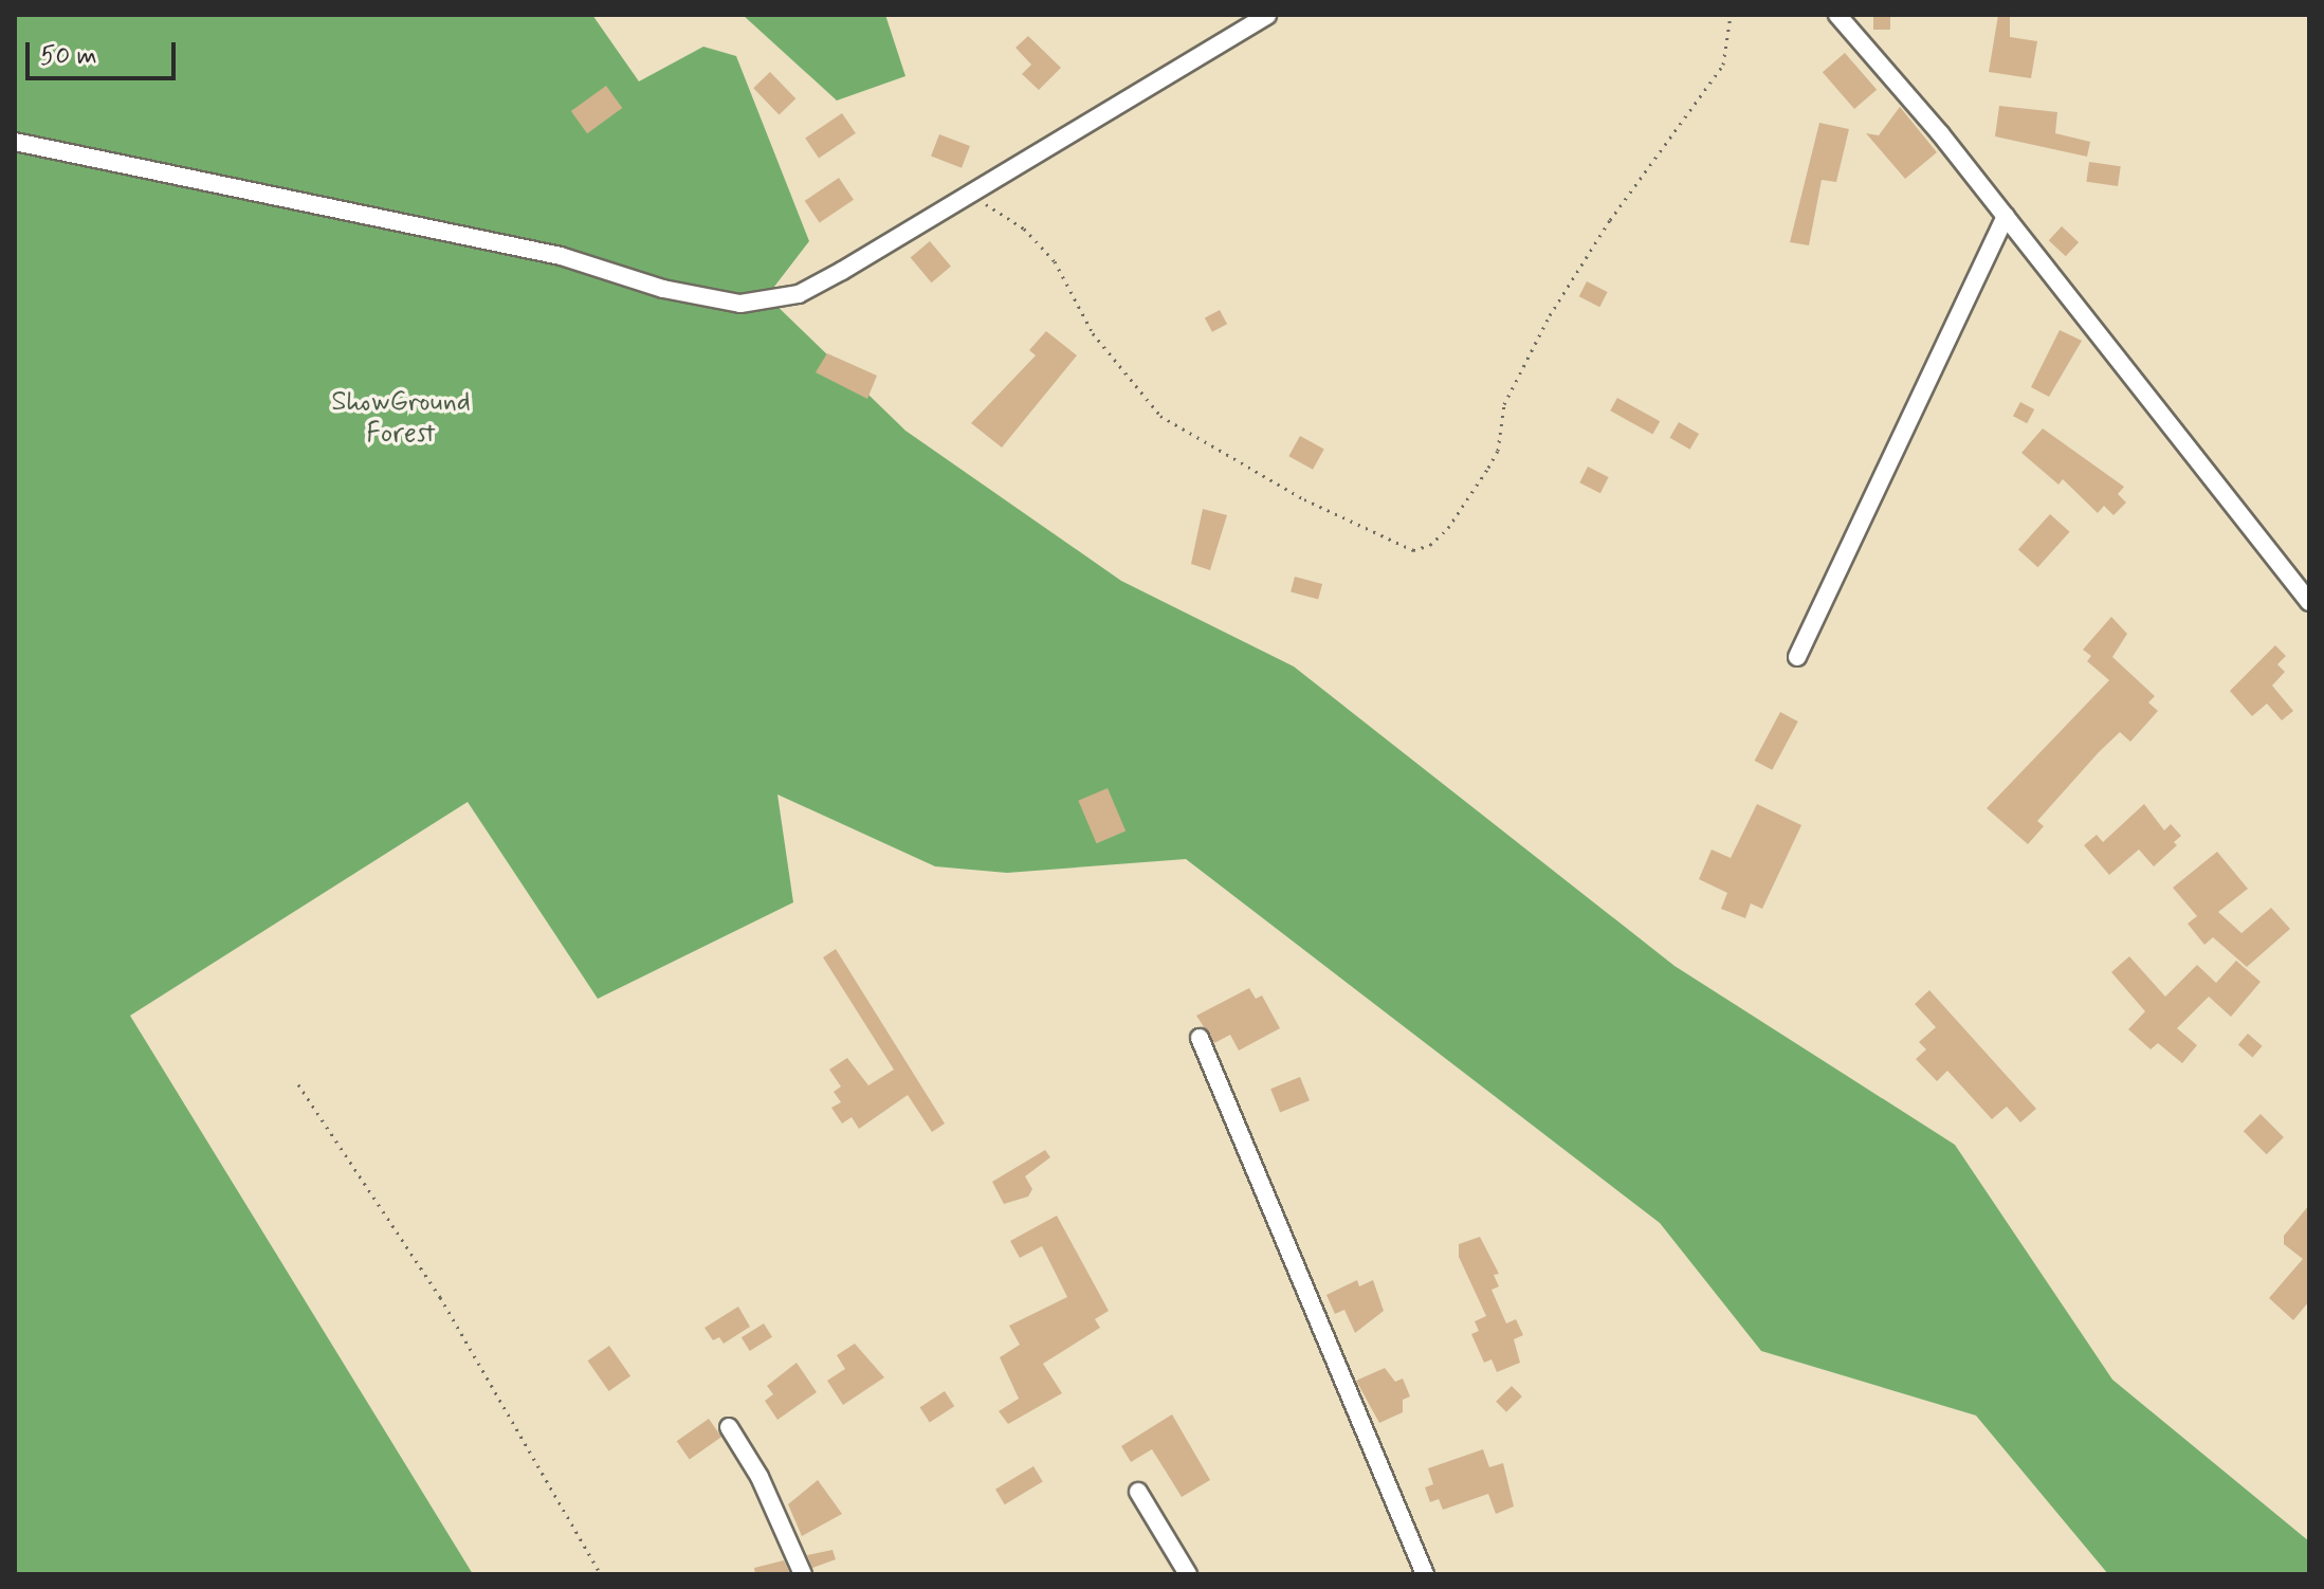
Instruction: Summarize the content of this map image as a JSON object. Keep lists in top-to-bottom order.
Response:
{
  "parks": ["ShowGround Forest"],
  "scale_bar": "50 m"
}
